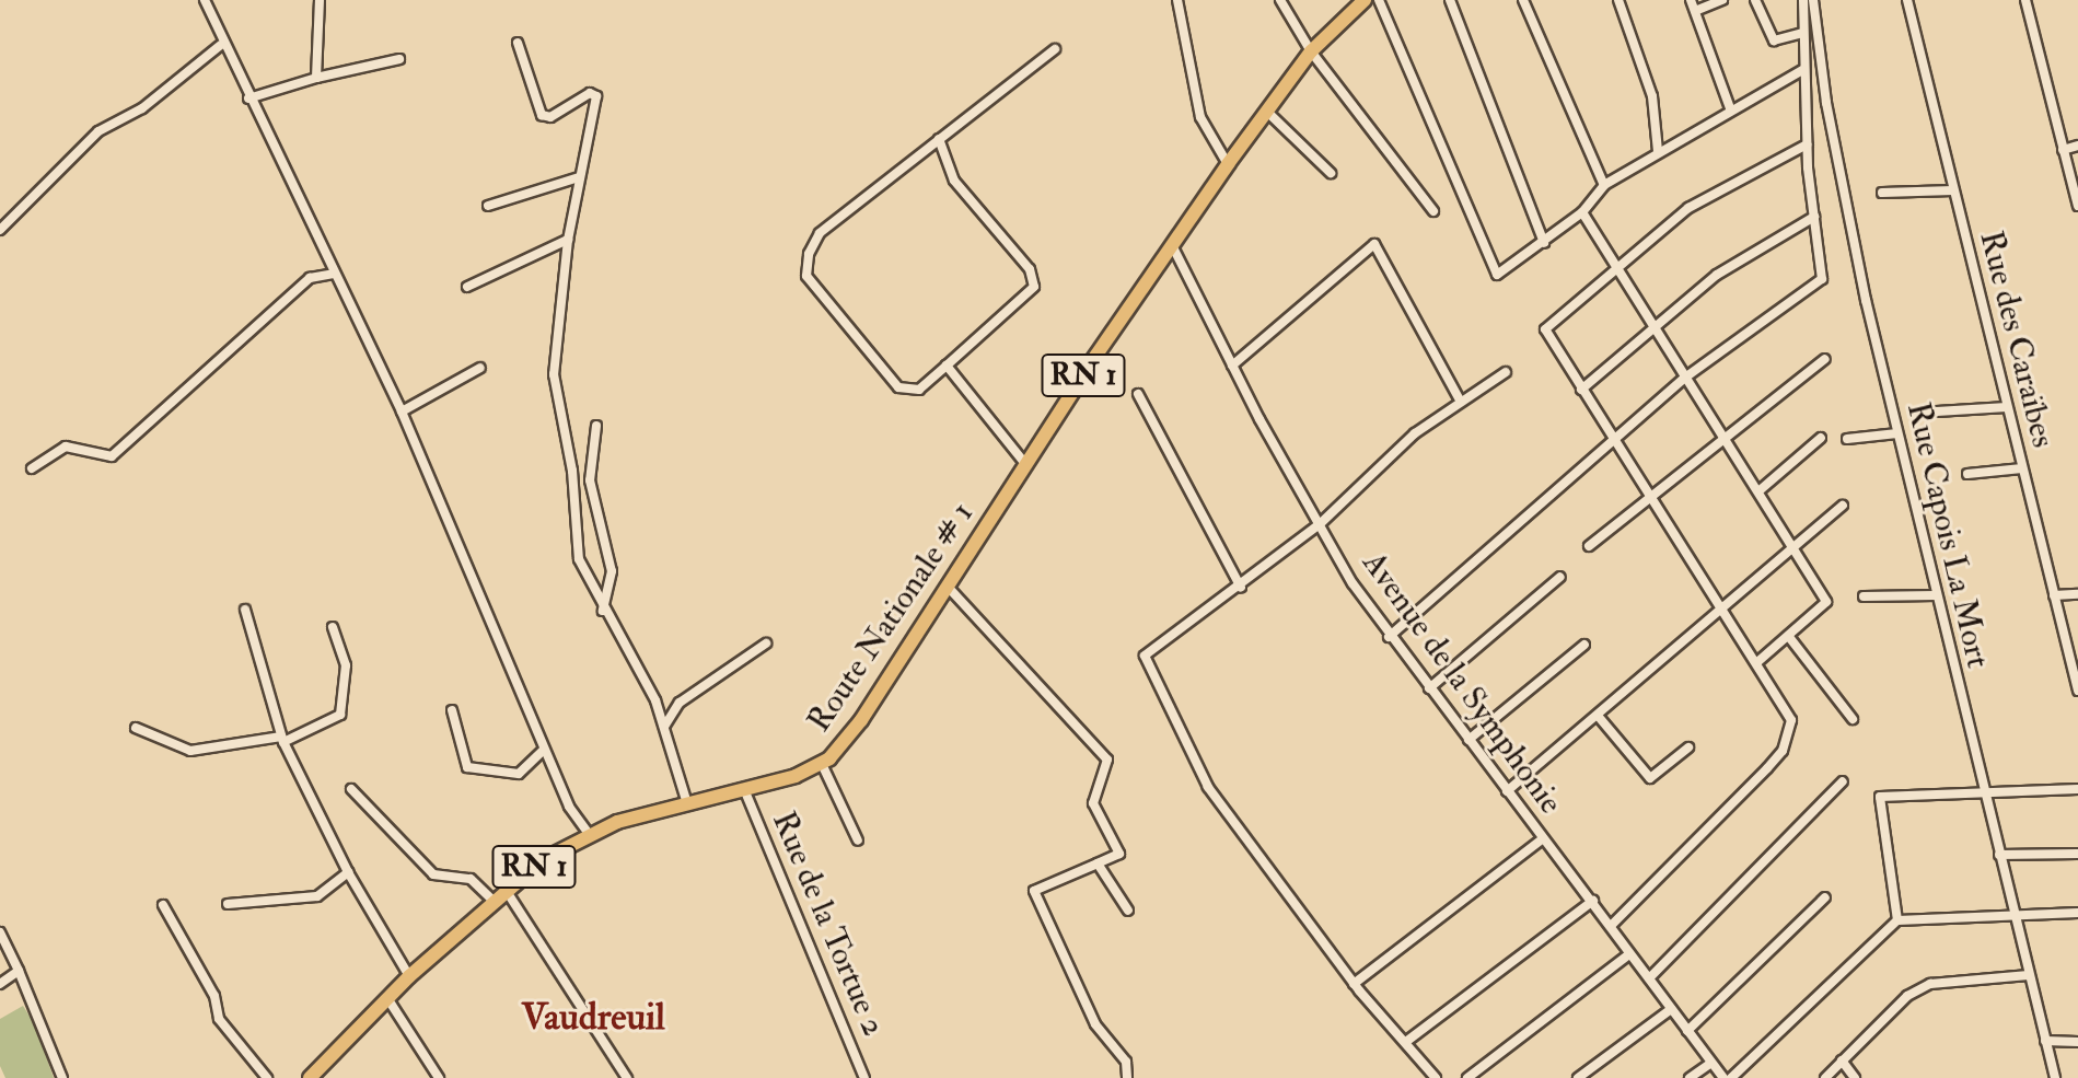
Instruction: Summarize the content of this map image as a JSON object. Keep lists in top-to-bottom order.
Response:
{
  "streets": {
    "main road": ["RN 1", "Route Nationale # 1"],
    "street": [
      "Rue des Caraïbes",
      "Rue Capois La Mort",
      "Avenue de la Symphonie",
      "Rue de la Tortue 2"
    ]
  },
  "crossings": [
    ["Route Nationale # 1", "Avenue de la Symphonie"],
    ["Route Nationale # 1", "Rue de la Tortue 2"]
  ],
  "districts": ["Vaudreuil"]
}
